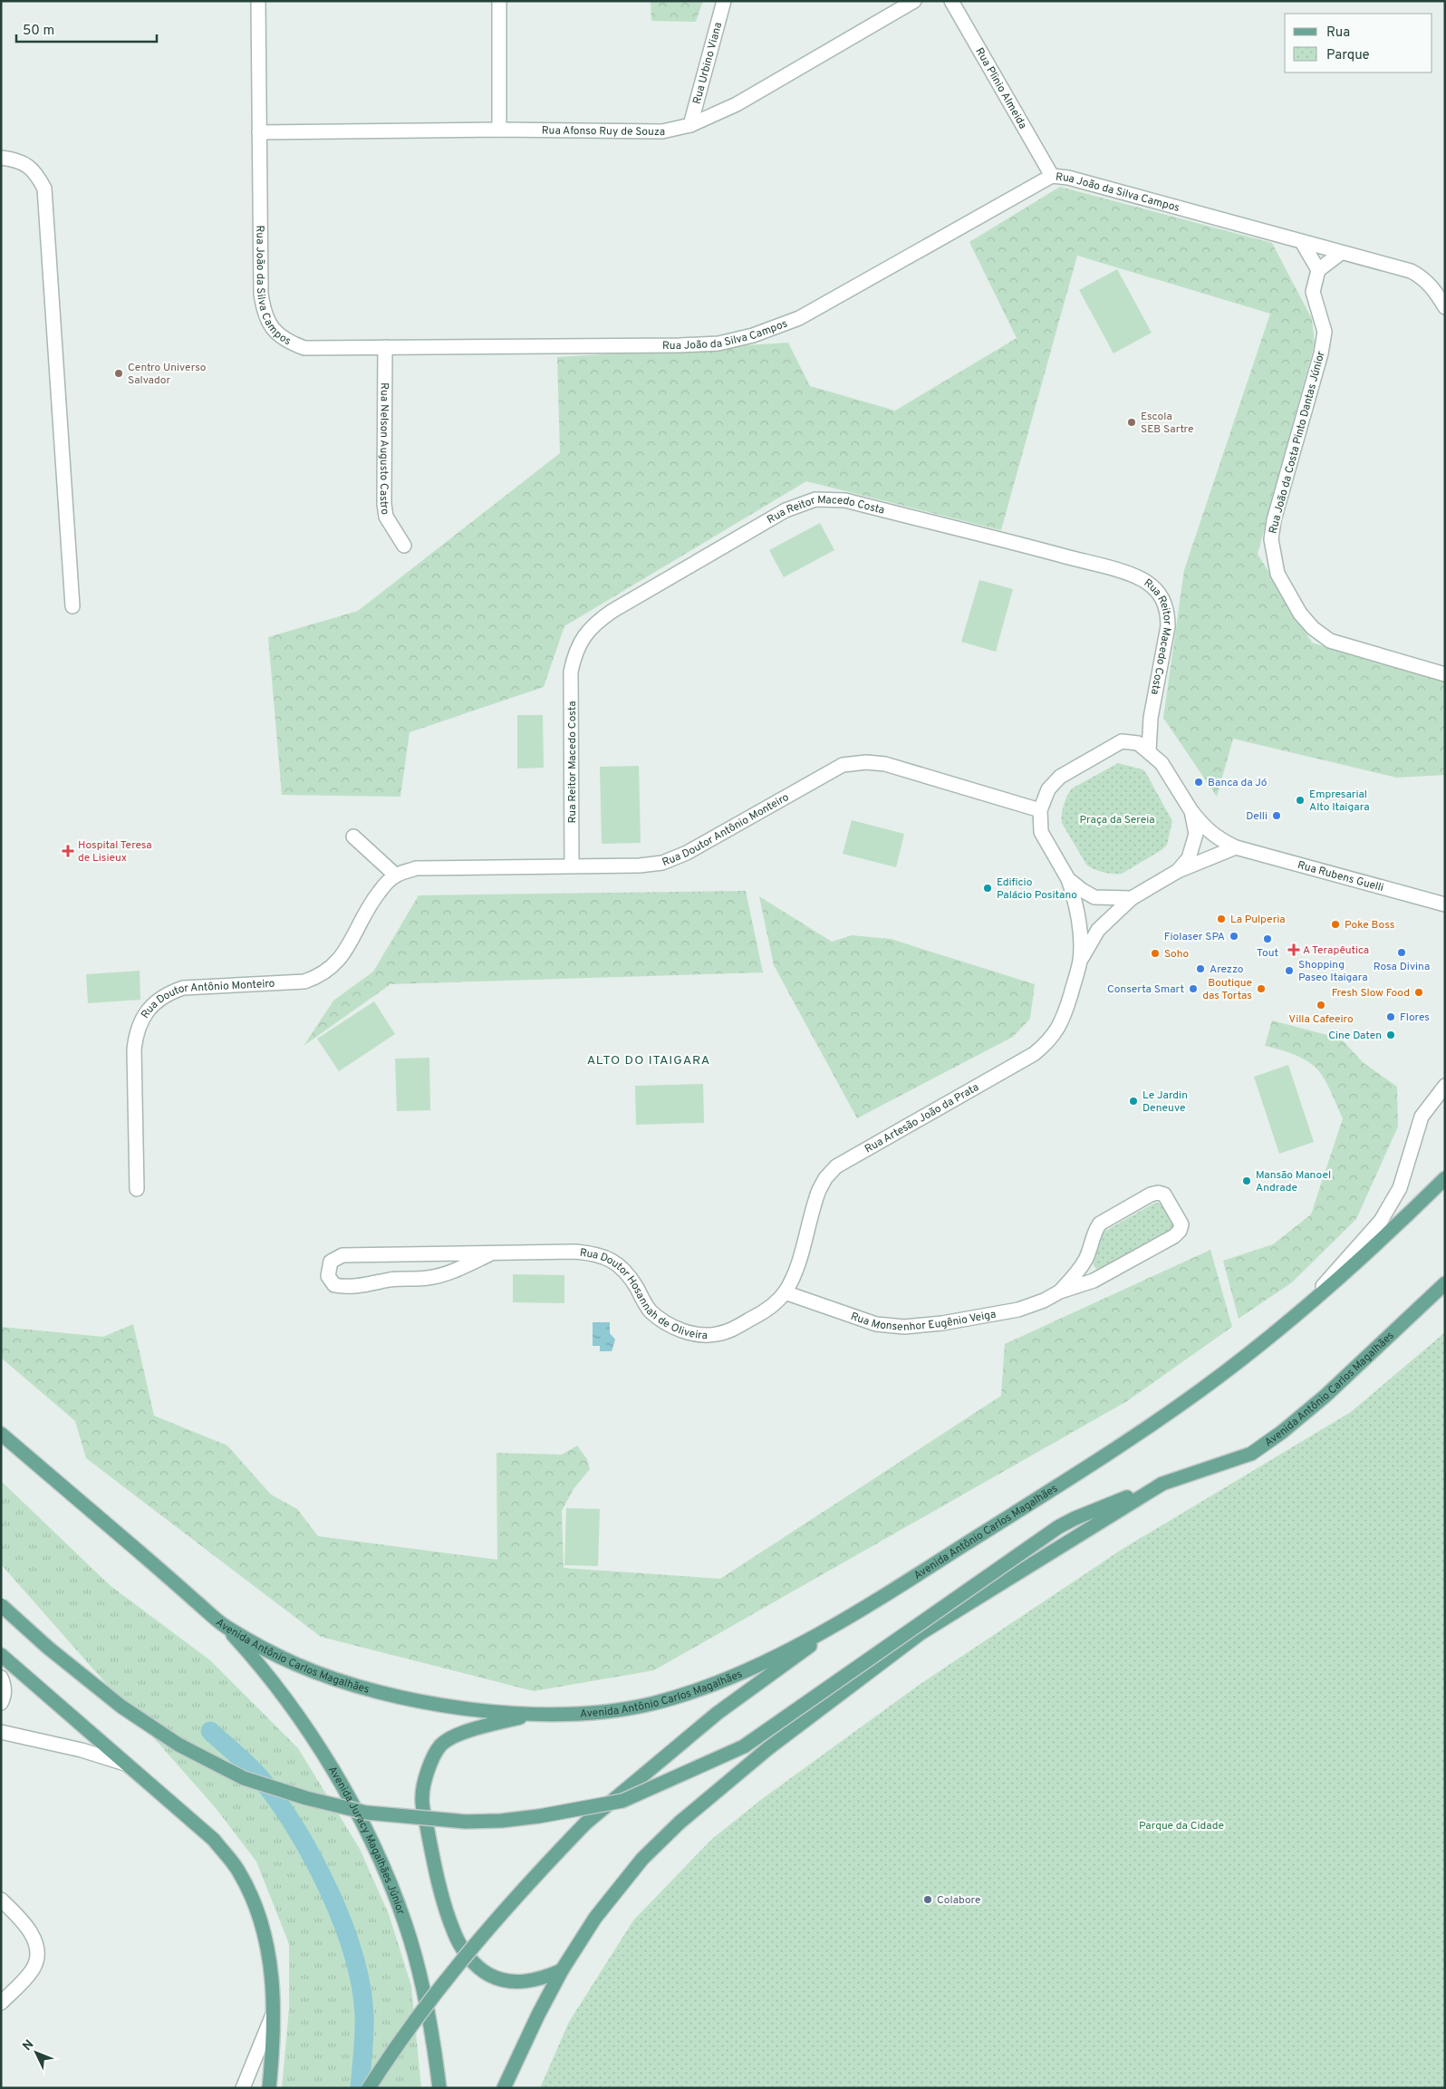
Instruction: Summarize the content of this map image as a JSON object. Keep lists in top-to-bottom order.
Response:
{
  "streets": {
    "main road": ["Avenida Antônio Carlos Magalhães", "Avenida Juracy Magalhães Júnior"],
    "street": [
      "Rua Urbino Viana",
      "Rua Plinio Almeida",
      "Rua Afonso Ruy de Souza",
      "Rua João da Silva Campos",
      "Rua João da Costa Pinto Dantas Júnior",
      "Rua Nelson Augusto Castro",
      "Rua Reitor Macedo Costa",
      "Rua Doutor Antônio Monteiro",
      "Rua Rubens Guelli",
      "Rua Artesão João da Prata",
      "Rua Doutor Hosannah de Oliveira",
      "Rua Monsenhor Eugênio Veiga"
    ]
  },
  "crossings": [
    ["Rua Urbino Viana", "Rua Afonso Ruy de Souza"],
    ["Rua Plinio Almeida", "Rua João da Silva Campos"],
    ["Rua Afonso Ruy de Souza", "Rua João da Silva Campos"],
    ["Rua João da Silva Campos", "Rua Nelson Augusto Castro"],
    ["Rua Reitor Macedo Costa", "Rua Doutor Antônio Monteiro"],
    ["Rua Reitor Macedo Costa", "Rua Rubens Guelli"],
    ["Rua Reitor Macedo Costa", "Rua Artesão João da Prata"],
    ["Rua Doutor Antônio Monteiro", "Rua Rubens Guelli"],
    ["Rua Doutor Antônio Monteiro", "Rua Artesão João da Prata"],
    ["Rua Rubens Guelli", "Rua Artesão João da Prata"],
    ["Rua Artesão João da Prata", "Rua Doutor Hosannah de Oliveira"],
    ["Rua Artesão João da Prata", "Rua Monsenhor Eugênio Veiga"],
    ["Rua Doutor Hosannah de Oliveira", "Rua Monsenhor Eugênio Veiga"],
    ["Avenida Antônio Carlos Magalhães", "Avenida Juracy Magalhães Júnior"]
  ],
  "districts": ["ALTO DO ITAIGARA"],
  "parks": ["Praça da Sereia", "Parque da Cidade"],
  "places": {
    "other": [
      "Centro Universo Salvador",
      "Escola SEB Sartre",
      "Banca da Jó",
      "Empresarial Alto Itaigara",
      "Delli",
      "Edificio Palácio Positano",
      "La Pulperia",
      "Poke Boss",
      "Fiolaser SPA",
      "Tout",
      "Rosa Divina",
      "Soho",
      "Arezzo",
      "Shopping Paseo Itaigara",
      "Conserta Smart",
      "Boutique das Tortas",
      "Fresh Slow Food",
      "Villa Cafeeiro",
      "Flores",
      "Cine Daten",
      "Le Jardin Deneuve",
      "Mansão Manoel Andrade",
      "Colabore"
    ],
    "health": ["Hospital Teresa de Lisieux", "A Terapêutica"]
  },
  "legend": ["Rua", "Parque"],
  "scale_bar": "50 m",
  "north": "top left"
}
